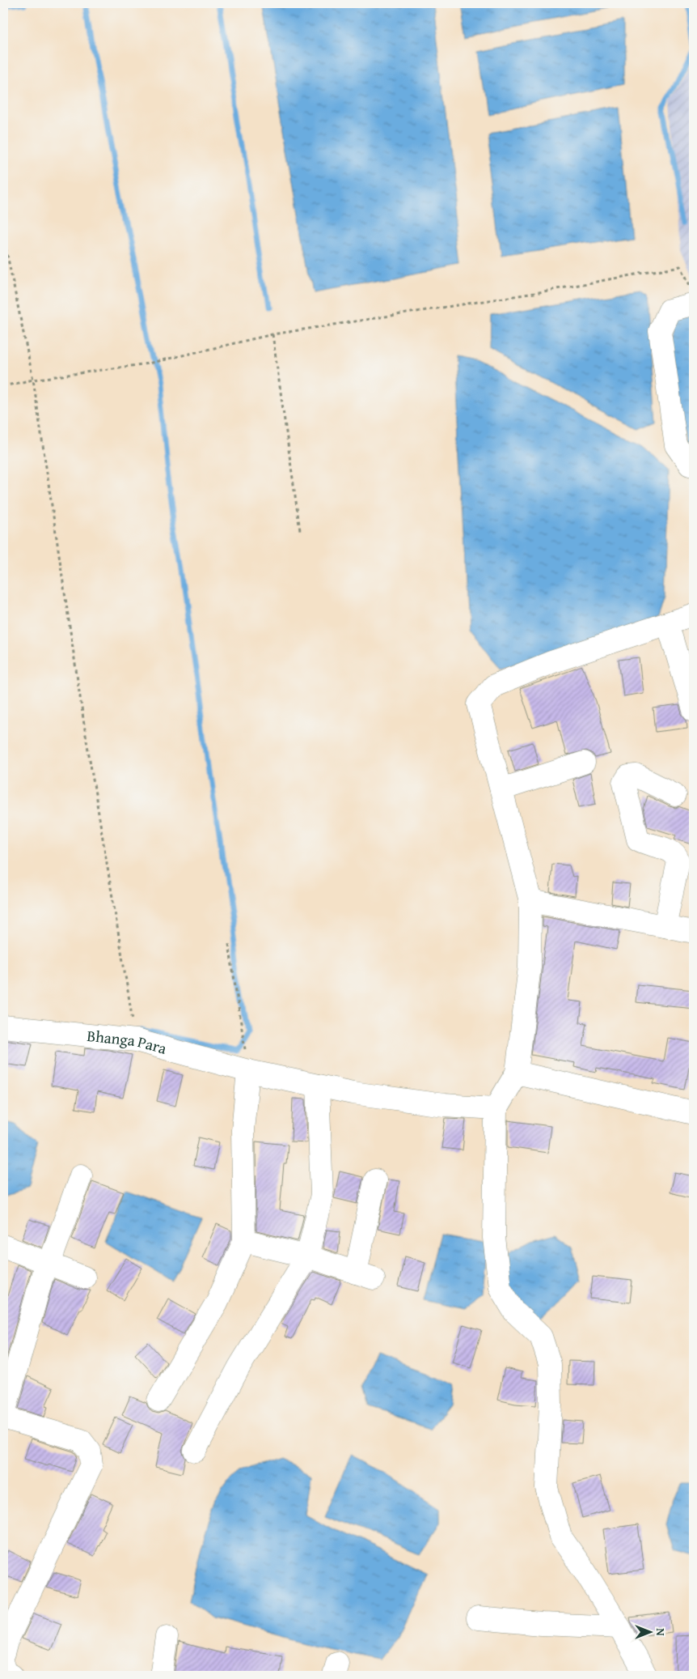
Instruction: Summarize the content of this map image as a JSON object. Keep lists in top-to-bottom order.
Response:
{
  "streets": {
    "street": ["Bhanga Para"]
  },
  "north": "right"
}
